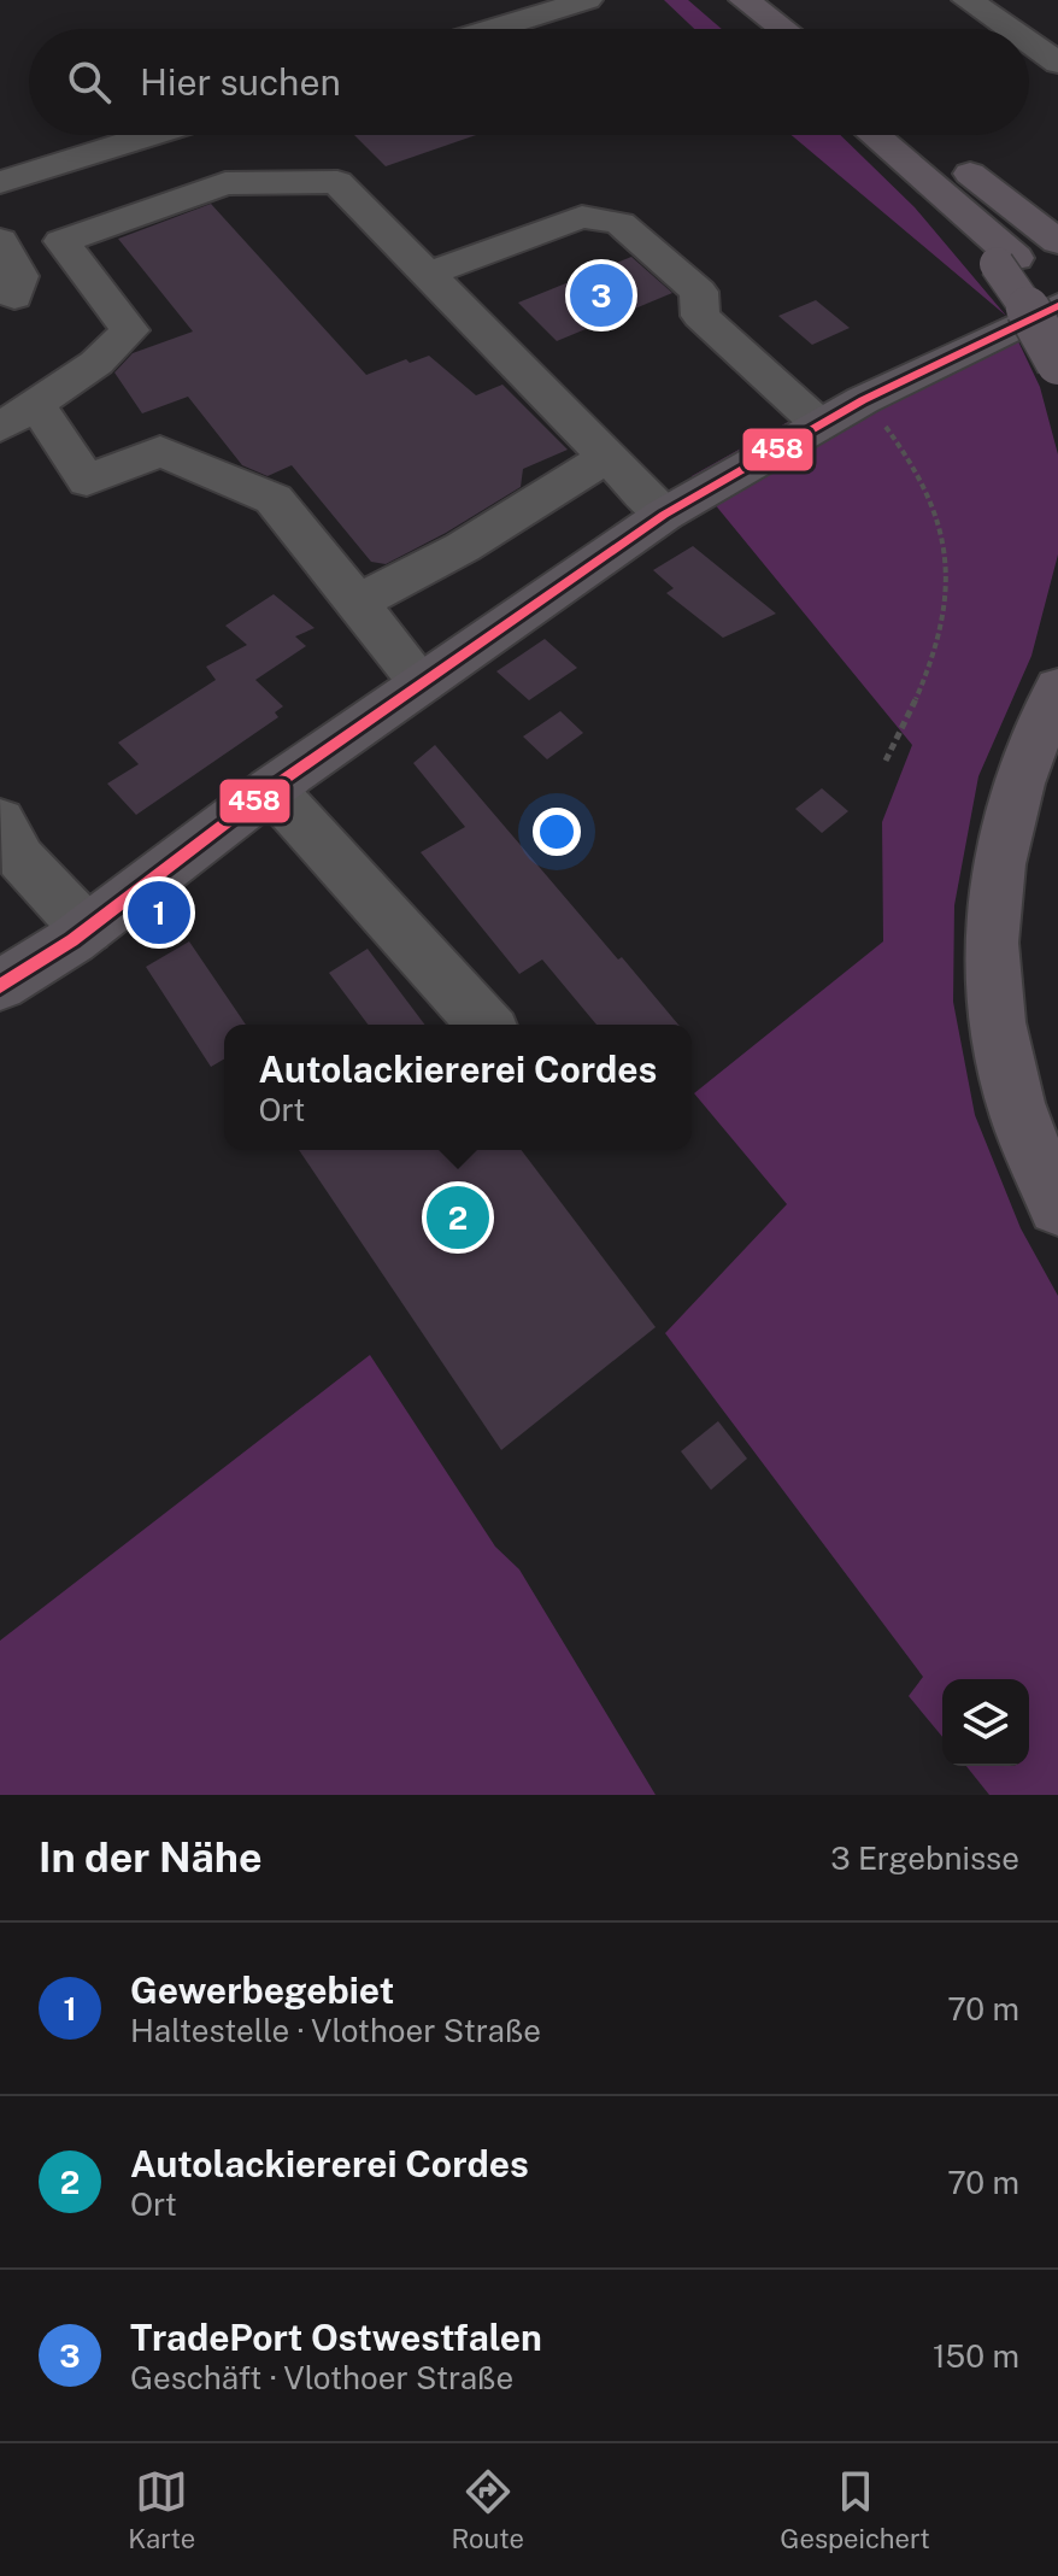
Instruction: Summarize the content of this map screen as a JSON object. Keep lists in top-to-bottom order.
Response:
{
  "lines": ["transit line 458"],
  "page": {
    "search": "Hier suchen",
    "pins": ["3", "1", "2"],
    "popup": ["Autolackiererei Cordes", "Ort"],
    "heading": ["In der Nähe", "3 Ergebnisse"],
    "list": [
      {
        "mark": "1",
        "name": "Gewerbegebiet",
        "note": "Haltestelle · Vlothoer Straße",
        "value": "70 m"
      },
      {
        "mark": "2",
        "name": "Autolackiererei Cordes",
        "note": "Ort",
        "value": "70 m"
      },
      {
        "mark": "3",
        "name": "TradePort Ostwestfalen",
        "note": "Geschäft · Vlothoer Straße",
        "value": "150 m"
      }
    ],
    "nav": ["Karte", "Route", "Gespeichert"]
  }
}
